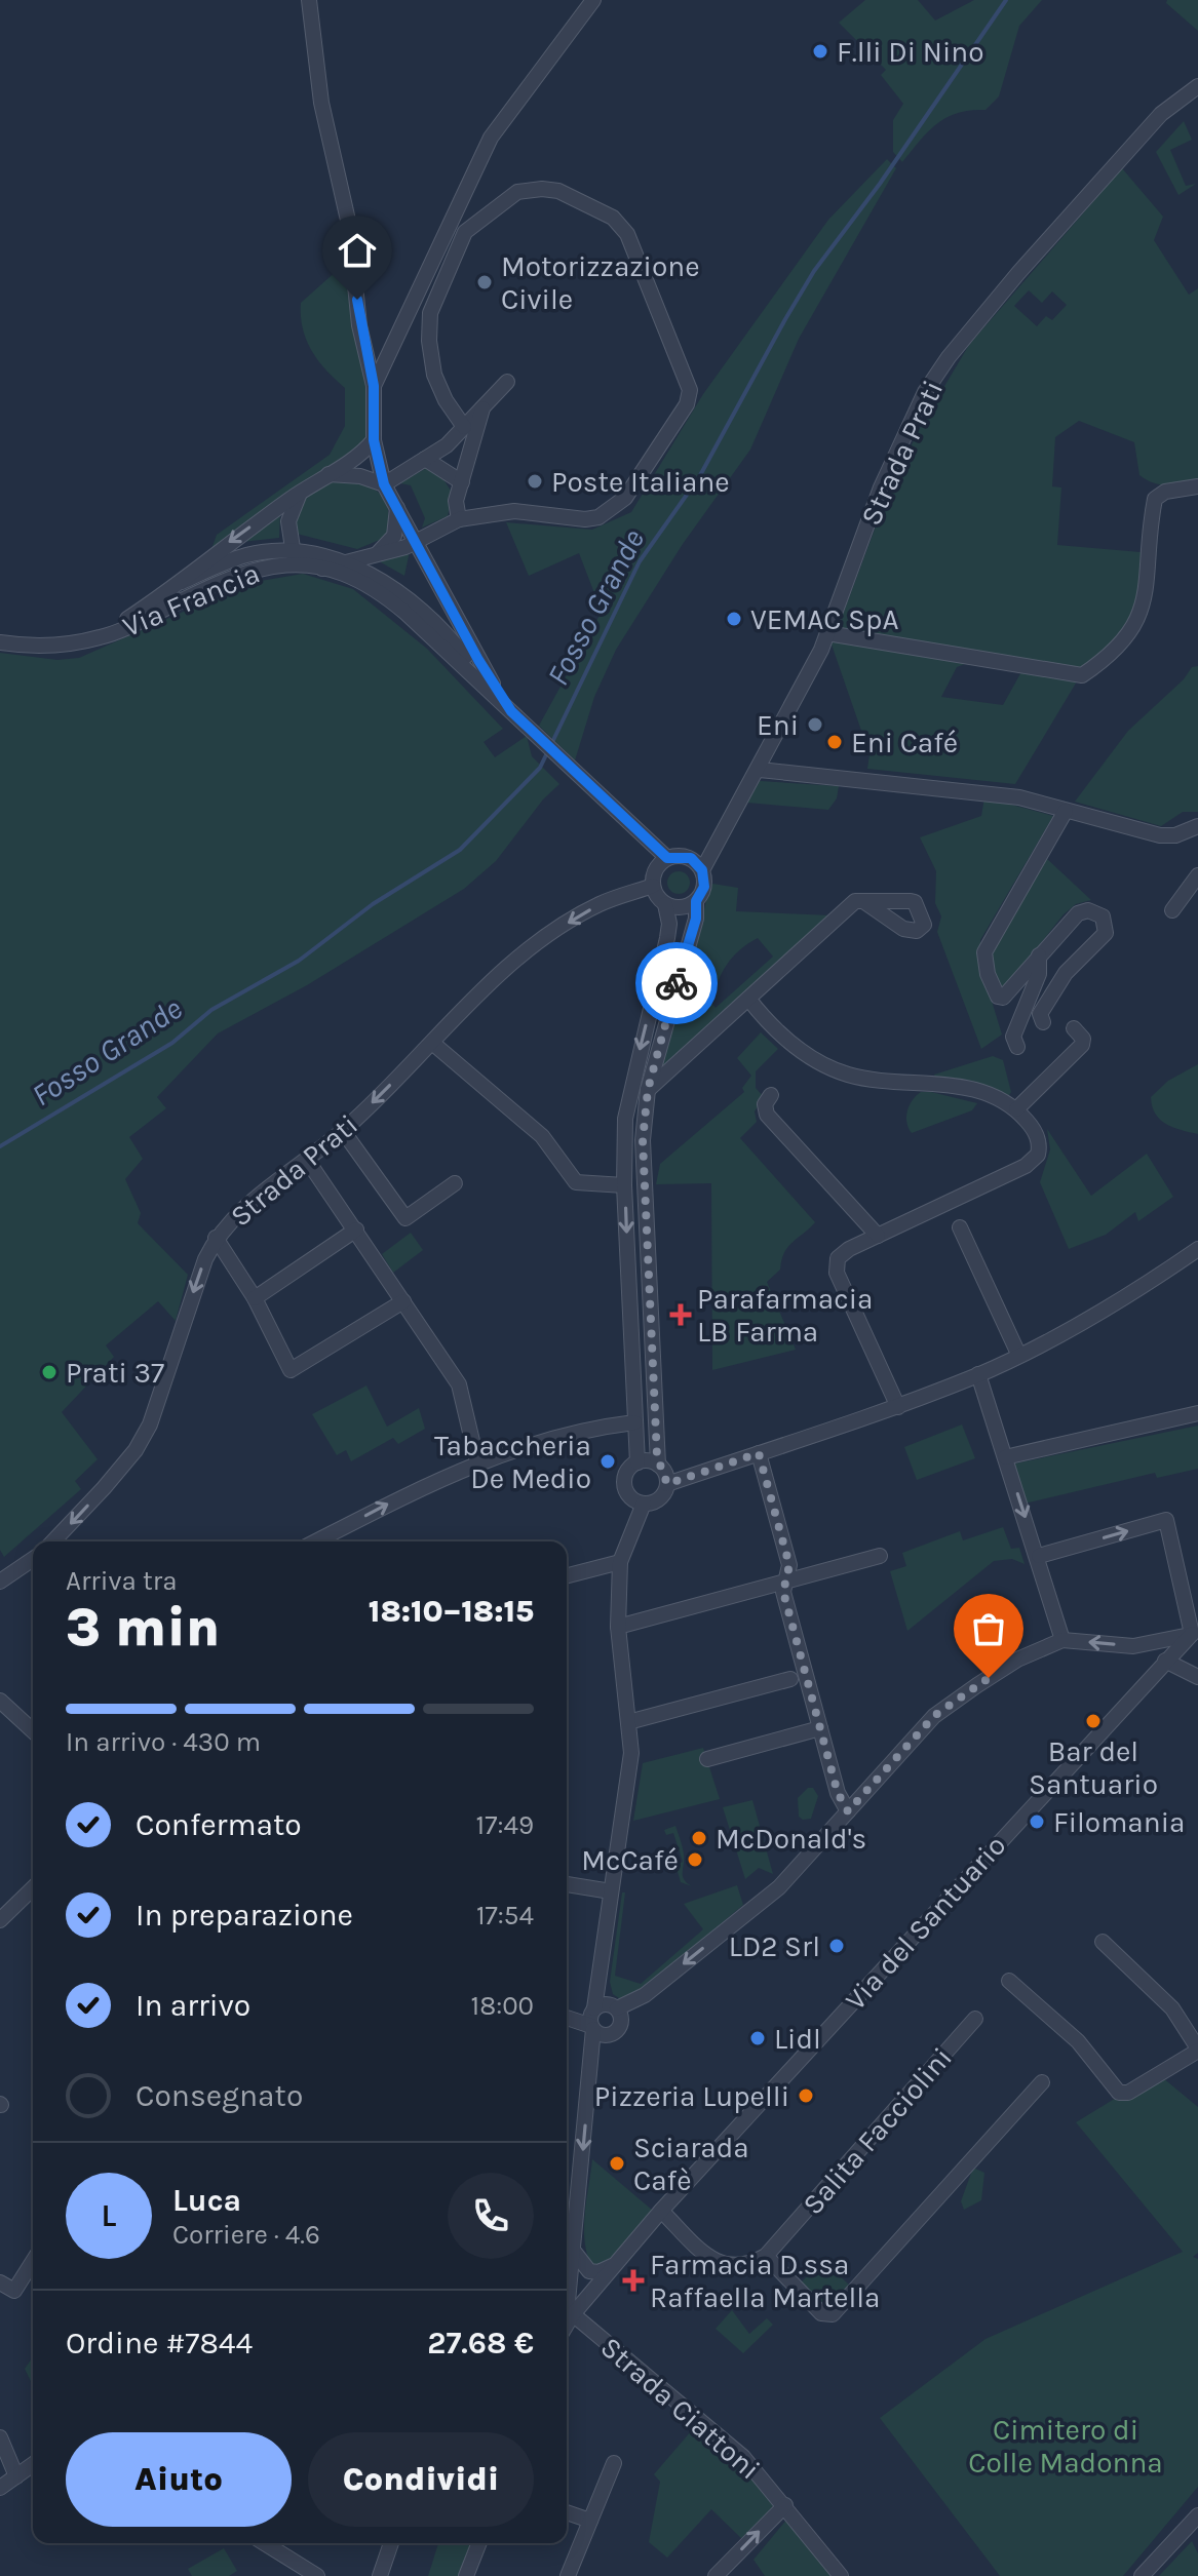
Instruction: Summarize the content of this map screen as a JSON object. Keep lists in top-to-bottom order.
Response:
{
  "streets": {
    "street": [
      "Strada Prati",
      "Via Francia",
      "Via del Santuario",
      "Salita Facciolini",
      "Strada Ciattoni"
    ]
  },
  "crossings": [
    ["Strada Prati", "Via Francia"],
    ["Via del Santuario", "Strada Ciattoni"]
  ],
  "one_way": ["Strada Prati"],
  "water": ["Fosso Grande"],
  "parks": ["Cimitero di Colle Madonna"],
  "places": {
    "other": [
      "F.lli Di Nino",
      "Motorizzazione Civile",
      "Poste Italiane",
      "VEMAC SpA",
      "Eni",
      "Eni Café",
      "Prati 37",
      "Tabaccheria De Medio",
      "Bar del Santuario",
      "Filomania",
      "McDonald's",
      "McCafé",
      "LD2 Srl",
      "Lidl",
      "Pizzeria Lupelli",
      "Sciarada Cafè"
    ],
    "health": ["Parafarmacia LB Farma", "Farmacia D.ssa Raffaella Martella"]
  },
  "page": {
    "heading": ["3 min", "Arriva tra", "18:10–18:15"],
    "panel": [
      "Luca",
      "Corriere · 4.6",
      "Ordine #7844",
      "27.68 €"
    ],
    "bar": "In arrivo · 430 m",
    "list": [
      ["Confermato", "17:49"],
      ["In preparazione", "17:54"],
      ["In arrivo", "18:00"],
      "Consegnato"
    ],
    "round": "L",
    "buttons": ["Aiuto", "Condividi"]
  }
}
